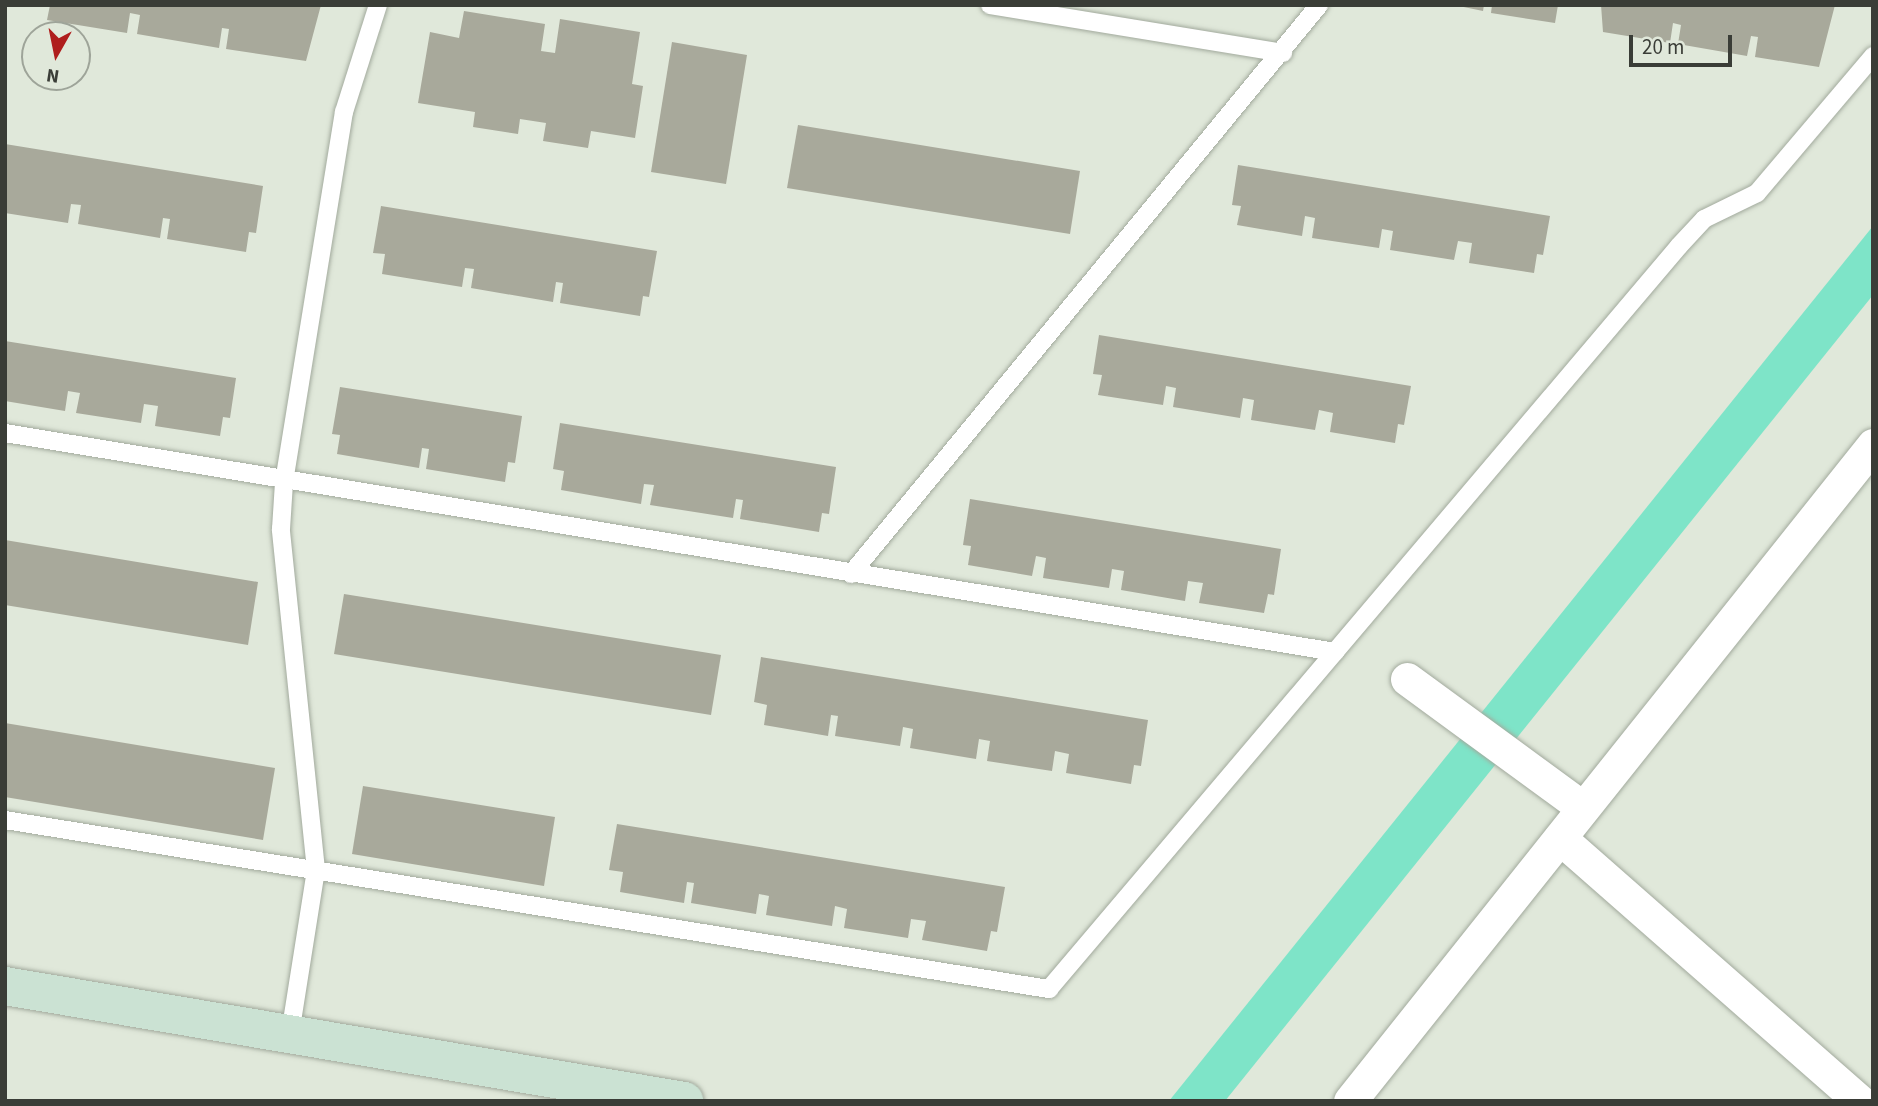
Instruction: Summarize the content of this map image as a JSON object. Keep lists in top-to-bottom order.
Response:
{
  "scale_bar": "20 m",
  "north": "bottom"
}
